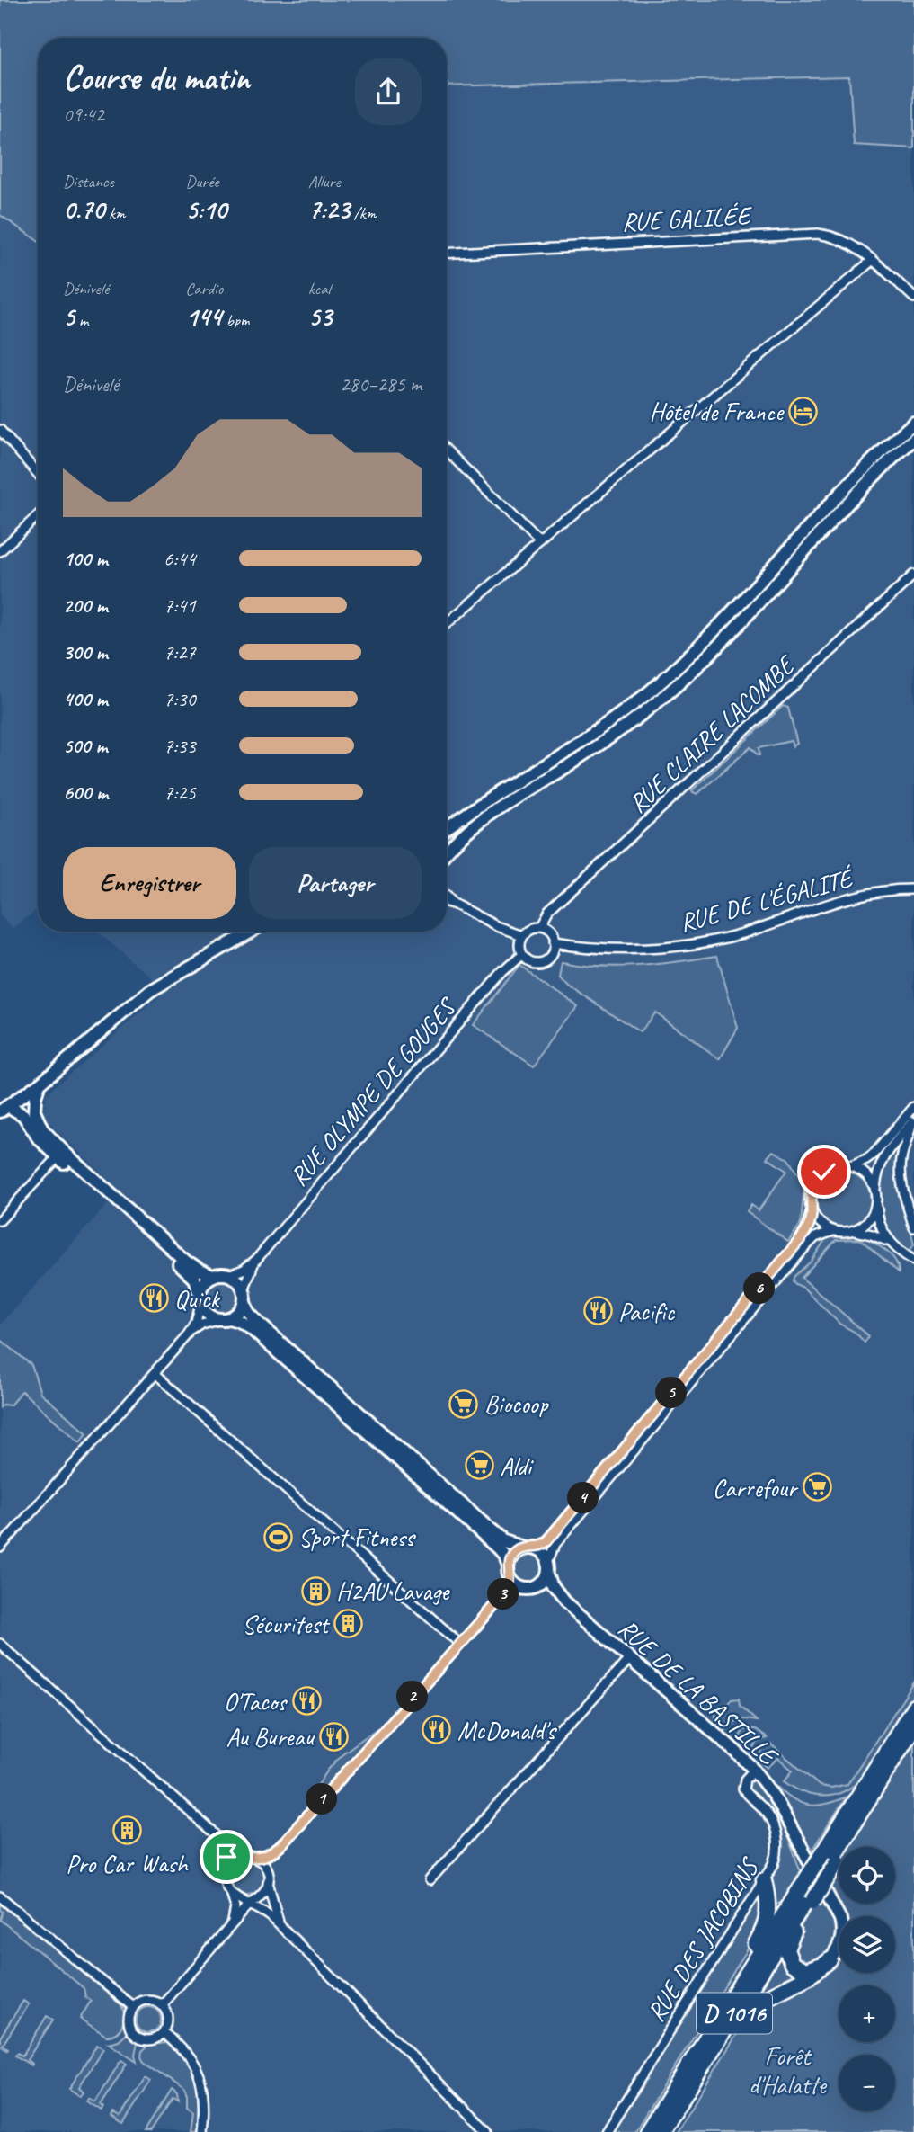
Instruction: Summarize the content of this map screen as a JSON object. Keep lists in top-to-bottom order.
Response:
{
  "streets": {
    "highway": ["D 1016"],
    "street": [
      "RUE GALILÉE",
      "RUE CLAIRE LACOMBE",
      "RUE DE L'ÉGALITÉ",
      "RUE OLYMPE DE GOUGES",
      "RUE DE LA BASTILLE",
      "RUE DES JACOBINS"
    ]
  },
  "crossings": [
    ["RUE CLAIRE LACOMBE", "RUE DE L'ÉGALITÉ"],
    ["RUE CLAIRE LACOMBE", "RUE OLYMPE DE GOUGES"],
    ["RUE DE L'ÉGALITÉ", "RUE OLYMPE DE GOUGES"],
    ["RUE DE LA BASTILLE", "RUE DES JACOBINS"]
  ],
  "parks": ["Forêt d'Halatte"],
  "places": {
    "hotel": ["Hôtel de France"],
    "restaurant": [
      "Quick",
      "Pacific",
      "O'Tacos",
      "McDonald's",
      "Au Bureau"
    ],
    "supermarket": ["Biocoop", "Aldi", "Carrefour"],
    "sports": ["Sport Fitness"],
    "building": ["H2AU Lavage", "Sécuritest", "Pro Car Wash"]
  },
  "page": {
    "heading": ["Course du matin", "09:42"],
    "stats": [
      ["Distance", "0.70 km"],
      ["Durée", "5:10"],
      ["Allure", "7:23 /km"],
      ["Dénivelé", "5 m"],
      ["Cardio", "144 bpm"],
      ["kcal", "53"]
    ],
    "chart": ["Dénivelé", "280–285 m"],
    "list": [
      {
        "name": "100 m",
        "note": "6:44"
      },
      {
        "name": "200 m",
        "note": "7:41"
      },
      {
        "name": "300 m",
        "note": "7:27"
      },
      {
        "name": "400 m",
        "note": "7:30"
      },
      {
        "name": "500 m",
        "note": "7:33"
      },
      {
        "name": "600 m",
        "note": "7:25"
      }
    ],
    "buttons": ["Enregistrer", "Partager"],
    "pins": [
      "6",
      "5",
      "4",
      "3",
      "2",
      "1"
    ],
    "map_buttons": ["+", "−"]
  }
}
